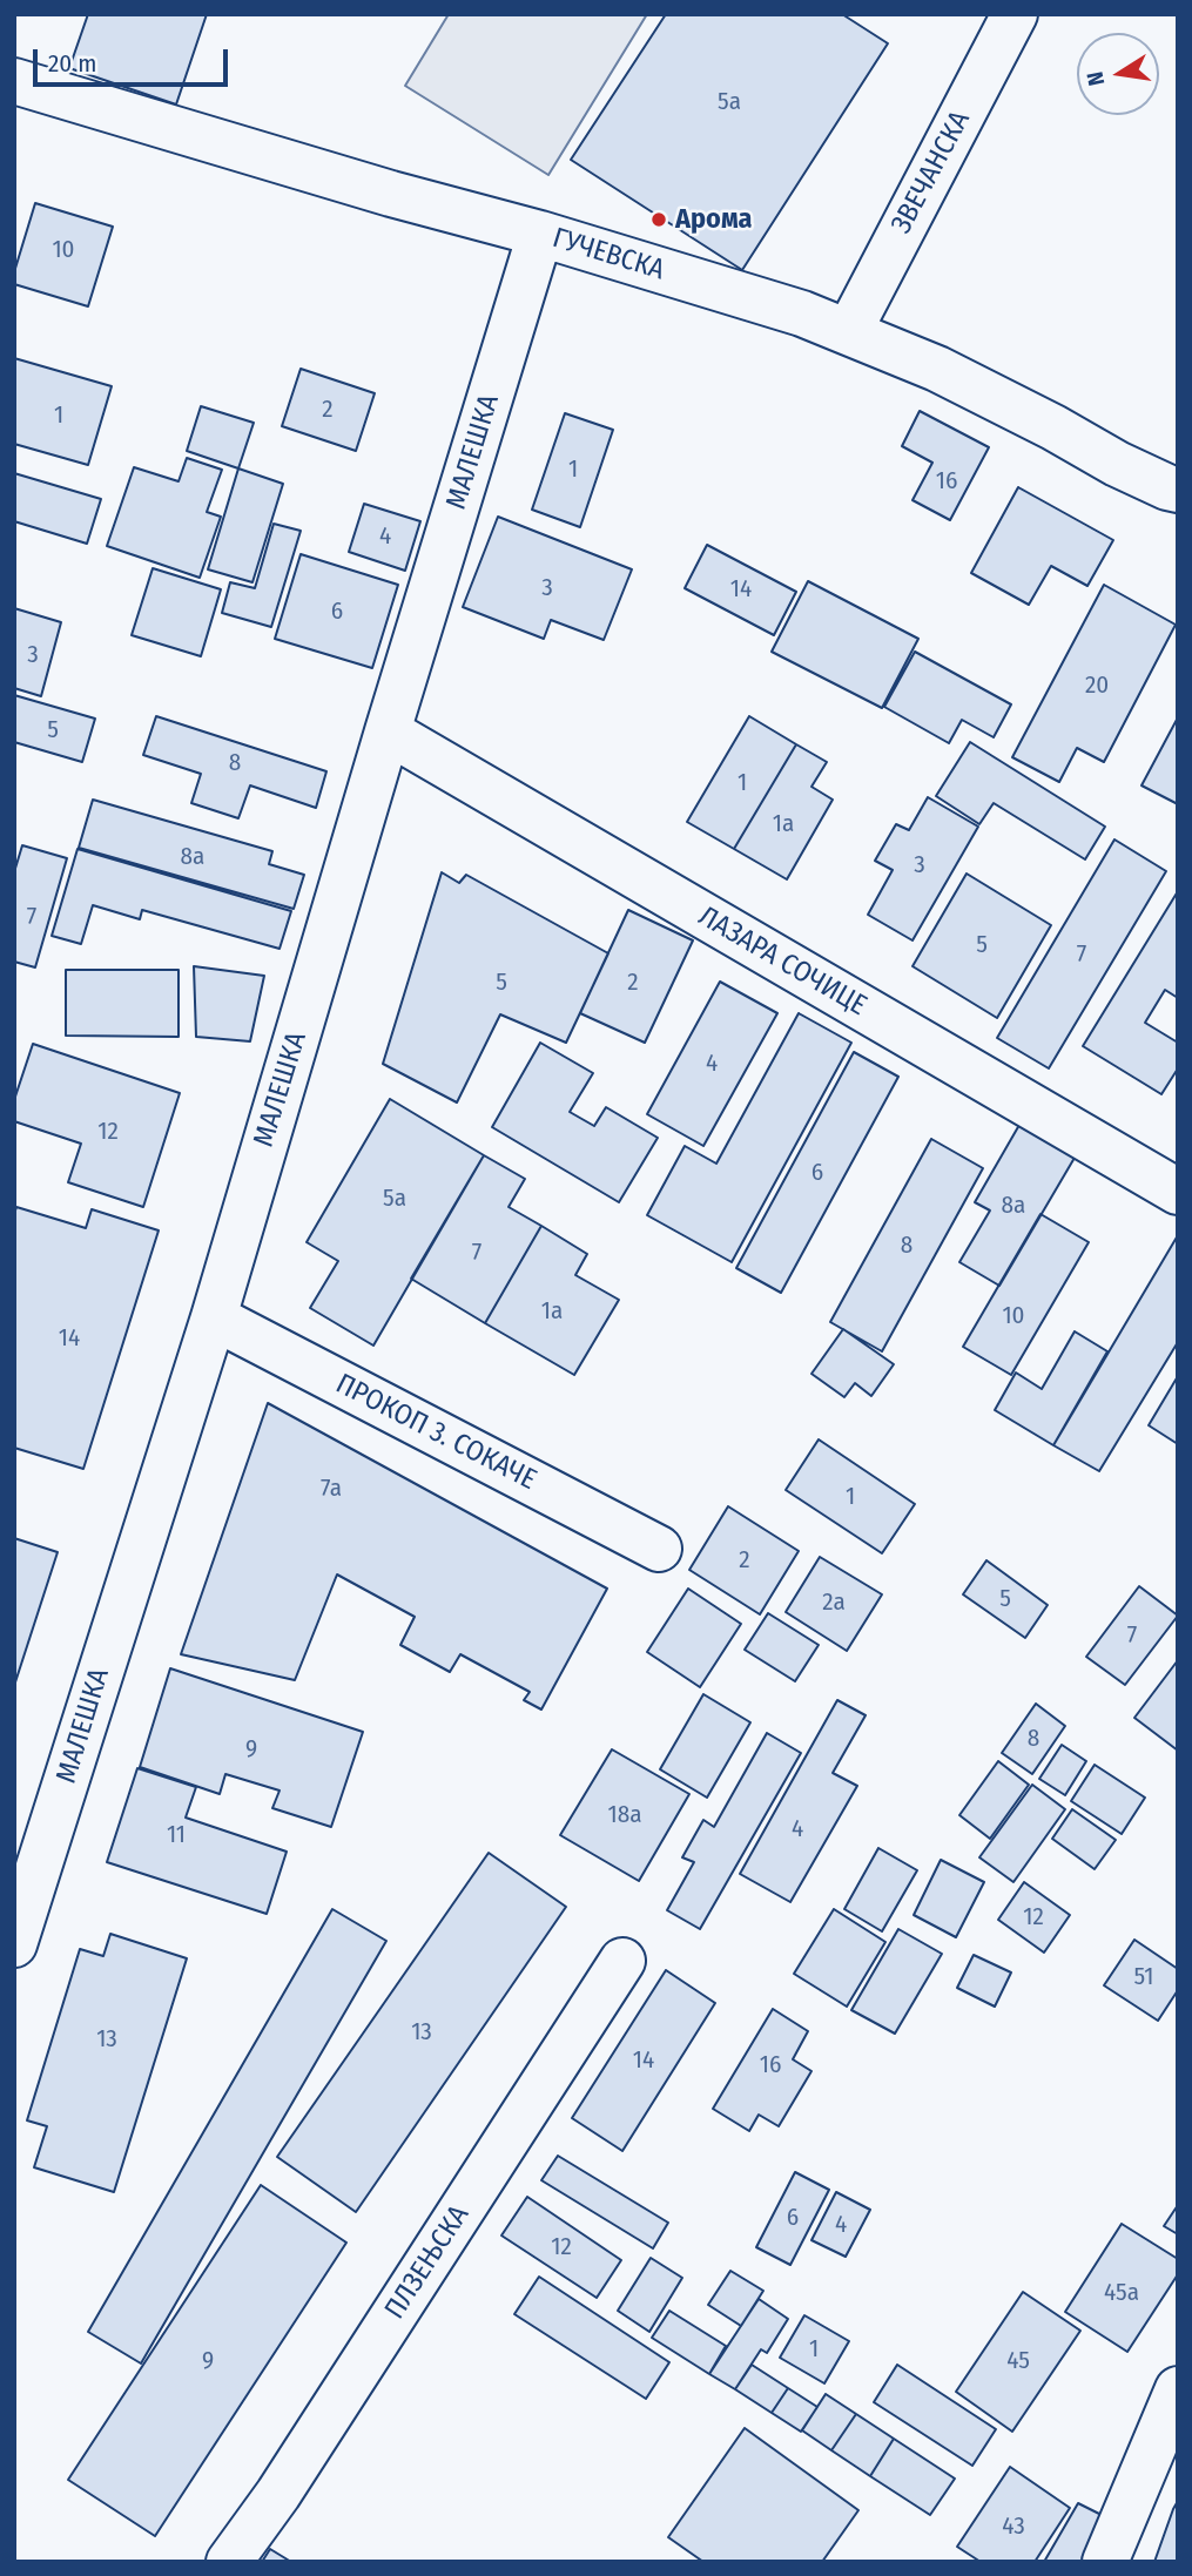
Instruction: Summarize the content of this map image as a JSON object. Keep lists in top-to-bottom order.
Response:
{
  "streets": {
    "street": [
      "ЗВЕЧАНСКА",
      "ГУЧЕВСКА",
      "МАЛЕШКА",
      "ЛАЗАРА СОЧИЦЕ",
      "ПРОКОП 3. СОКАЧЕ",
      "ПЛЗЕЊСКА"
    ]
  },
  "crossings": [
    ["ЗВЕЧАНСКА", "ГУЧЕВСКА"],
    ["ГУЧЕВСКА", "МАЛЕШКА"],
    ["МАЛЕШКА", "ЛАЗАРА СОЧИЦЕ"],
    ["МАЛЕШКА", "ПРОКОП 3. СОКАЧЕ"]
  ],
  "places": ["Арома"],
  "house_numbers": [
    "5a",
    "10",
    "2",
    "1",
    "1",
    "16",
    "4",
    "3",
    "14",
    "6",
    "3",
    "20",
    "5",
    "8",
    "1",
    "1a",
    "8a",
    "3",
    "7",
    "5",
    "7",
    "5",
    "2",
    "4",
    "12",
    "6",
    "5a",
    "8a",
    "8",
    "7",
    "1a",
    "10",
    "14",
    "7a",
    "1",
    "2",
    "5",
    "2a",
    "7",
    "8",
    "9",
    "18a",
    "4",
    "11",
    "12",
    "51",
    "13",
    "13",
    "14",
    "16",
    "6",
    "4",
    "12",
    "45a",
    "1",
    "9",
    "45",
    "43"
  ],
  "scale_bar": "20 m",
  "north": "left"
}
